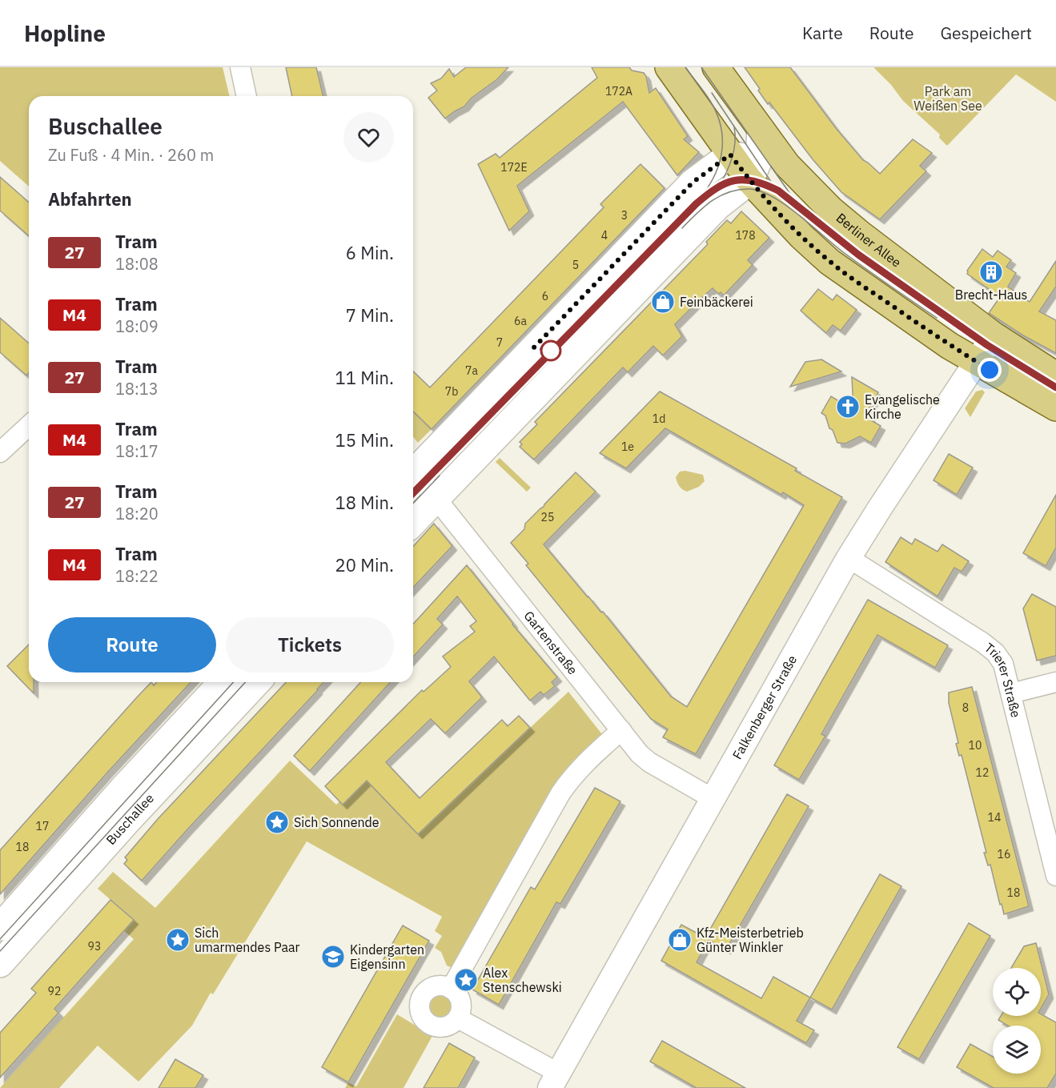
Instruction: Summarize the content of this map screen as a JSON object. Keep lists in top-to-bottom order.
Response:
{
  "streets": {
    "main road": ["Berliner Allee", "Buschallee"],
    "street": ["Gartenstraße", "Trierer Straße", "Falkenberger Straße"]
  },
  "crossings": [
    ["Berliner Allee", "Falkenberger Straße"],
    ["Gartenstraße", "Falkenberger Straße"],
    ["Trierer Straße", "Falkenberger Straße"]
  ],
  "parks": ["Park am Weißen See"],
  "places": {
    "building": ["Brecht-Haus"],
    "shop": ["Feinbäckerei", "Kfz-Meisterbetrieb Günter Winkler"],
    "church": ["Evangelische Kirche"],
    "place": ["Sich Sonnende", "Sich umarmendes Paar", "Alex Stenschewski"],
    "school or university": ["Kindergarten Eigensinn"]
  },
  "lines": ["tram line 27"],
  "house_numbers": [
    "172A",
    "172E",
    "3",
    "4",
    "178",
    "5",
    "6",
    "6a",
    "7",
    "7a",
    "7b",
    "1d",
    "1e",
    "25",
    "8",
    "10",
    "12",
    "14",
    "17",
    "18",
    "16",
    "18",
    "93",
    "92"
  ],
  "page": {
    "header": "Hopline",
    "nav": ["Karte", "Route", "Gespeichert"],
    "heading": [
      ["Buschallee", "Zu Fuß · 4 Min. · 260 m"],
      "Abfahrten"
    ],
    "list": [
      {
        "mark": "27",
        "name": "Tram",
        "note": "18:08",
        "value": "6 Min."
      },
      {
        "mark": "M4",
        "name": "Tram",
        "note": "18:09",
        "value": "7 Min."
      },
      {
        "mark": "27",
        "name": "Tram",
        "note": "18:13",
        "value": "11 Min."
      },
      {
        "mark": "M4",
        "name": "Tram",
        "note": "18:17",
        "value": "15 Min."
      },
      {
        "mark": "27",
        "name": "Tram",
        "note": "18:20",
        "value": "18 Min."
      },
      {
        "mark": "M4",
        "name": "Tram",
        "note": "18:22",
        "value": "20 Min."
      }
    ],
    "buttons": ["Route", "Tickets"]
  }
}
